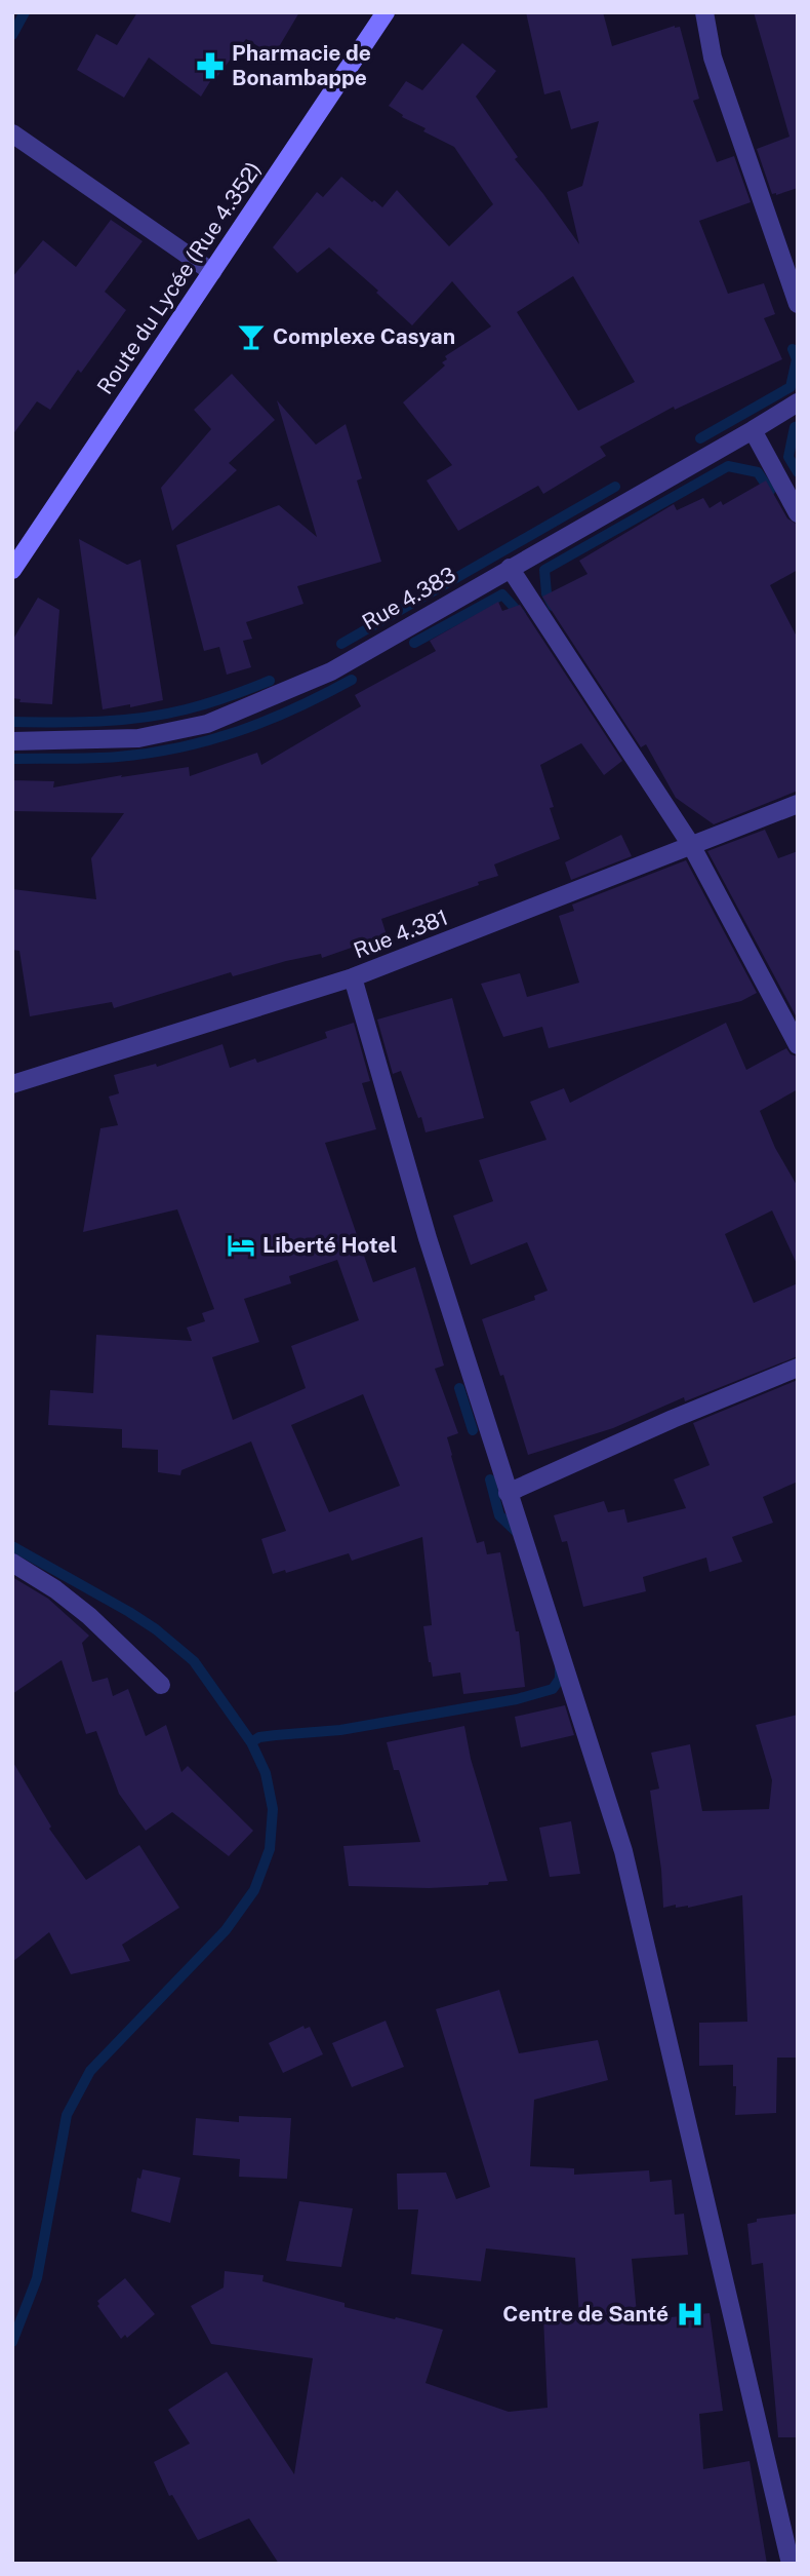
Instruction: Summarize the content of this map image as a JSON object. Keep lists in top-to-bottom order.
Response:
{
  "streets": {
    "main road": ["Route du Lycée (Rue 4.352)"],
    "street": ["Rue 4.383", "Rue 4.381"]
  },
  "places": {
    "pharmacy": ["Pharmacie de Bonambappe"],
    "bar": ["Complexe Casyan"],
    "hotel": ["Liberté Hotel"],
    "hospital": ["Centre de Santé"]
  }
}
